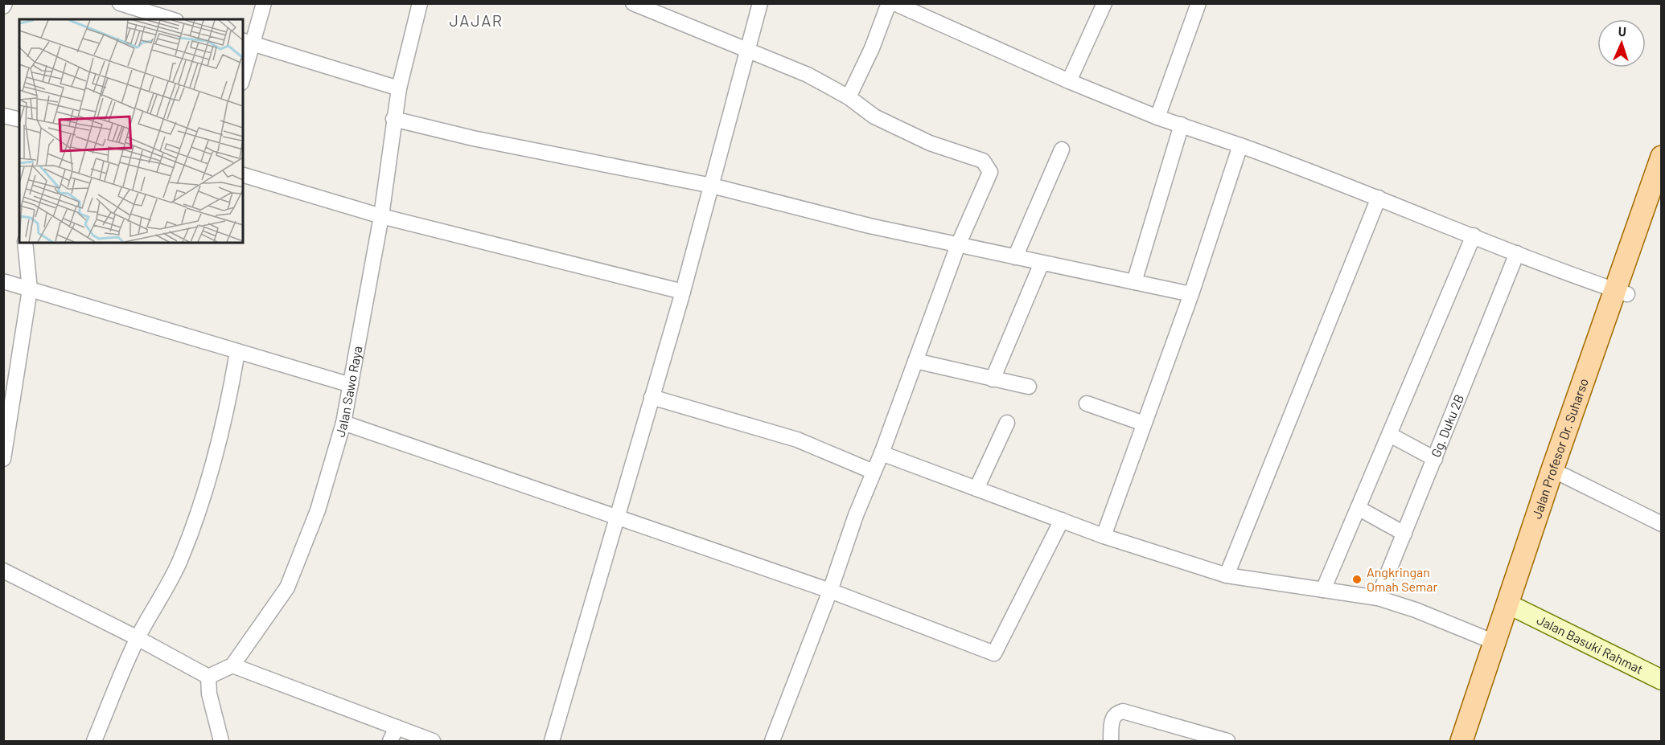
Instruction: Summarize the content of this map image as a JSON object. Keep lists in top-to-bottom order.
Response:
{
  "streets": {
    "main road": ["Jalan Profesor Dr. Suharso"],
    "street": ["Jalan Sawo Raya", "Gg. Duku 2B", "Jalan Basuki Rahmat"]
  },
  "crossings": [
    ["Jalan Profesor Dr. Suharso", "Jalan Basuki Rahmat"]
  ],
  "districts": ["JAJAR"],
  "places": ["Angkringan Omah Semar"],
  "north": "top"
}
